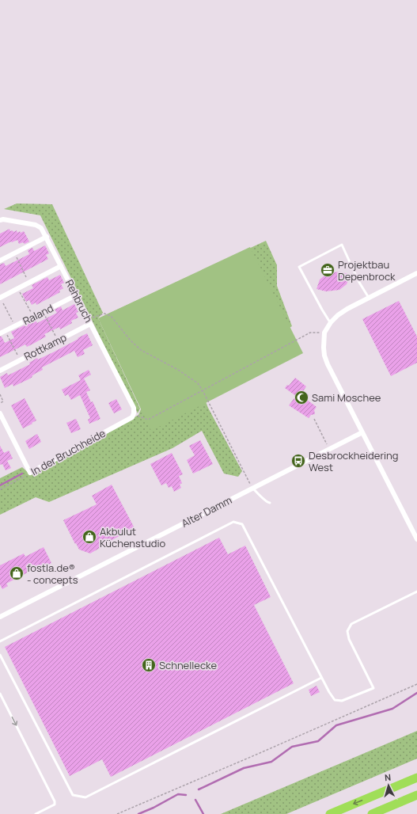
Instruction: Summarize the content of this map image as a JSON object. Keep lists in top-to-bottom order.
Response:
{
  "streets": {
    "street": [
      "Rehbruch",
      "Raland",
      "Rottkamp",
      "In der Bruchheide",
      "Alter Damm"
    ]
  },
  "crossings": [
    ["Rehbruch", "Raland"],
    ["Rehbruch", "Rottkamp"],
    ["Rehbruch", "In der Bruchheide"]
  ],
  "places": {
    "office": ["Projektbau Depenbrock"],
    "mosque": ["Sami Moschee"],
    "bus stop": ["Desbrockheidering West"],
    "shop": ["Akbulut Küchenstudio", "fostla.de® - concepts"],
    "building": ["Schnellecke"]
  },
  "north": "top"
}
